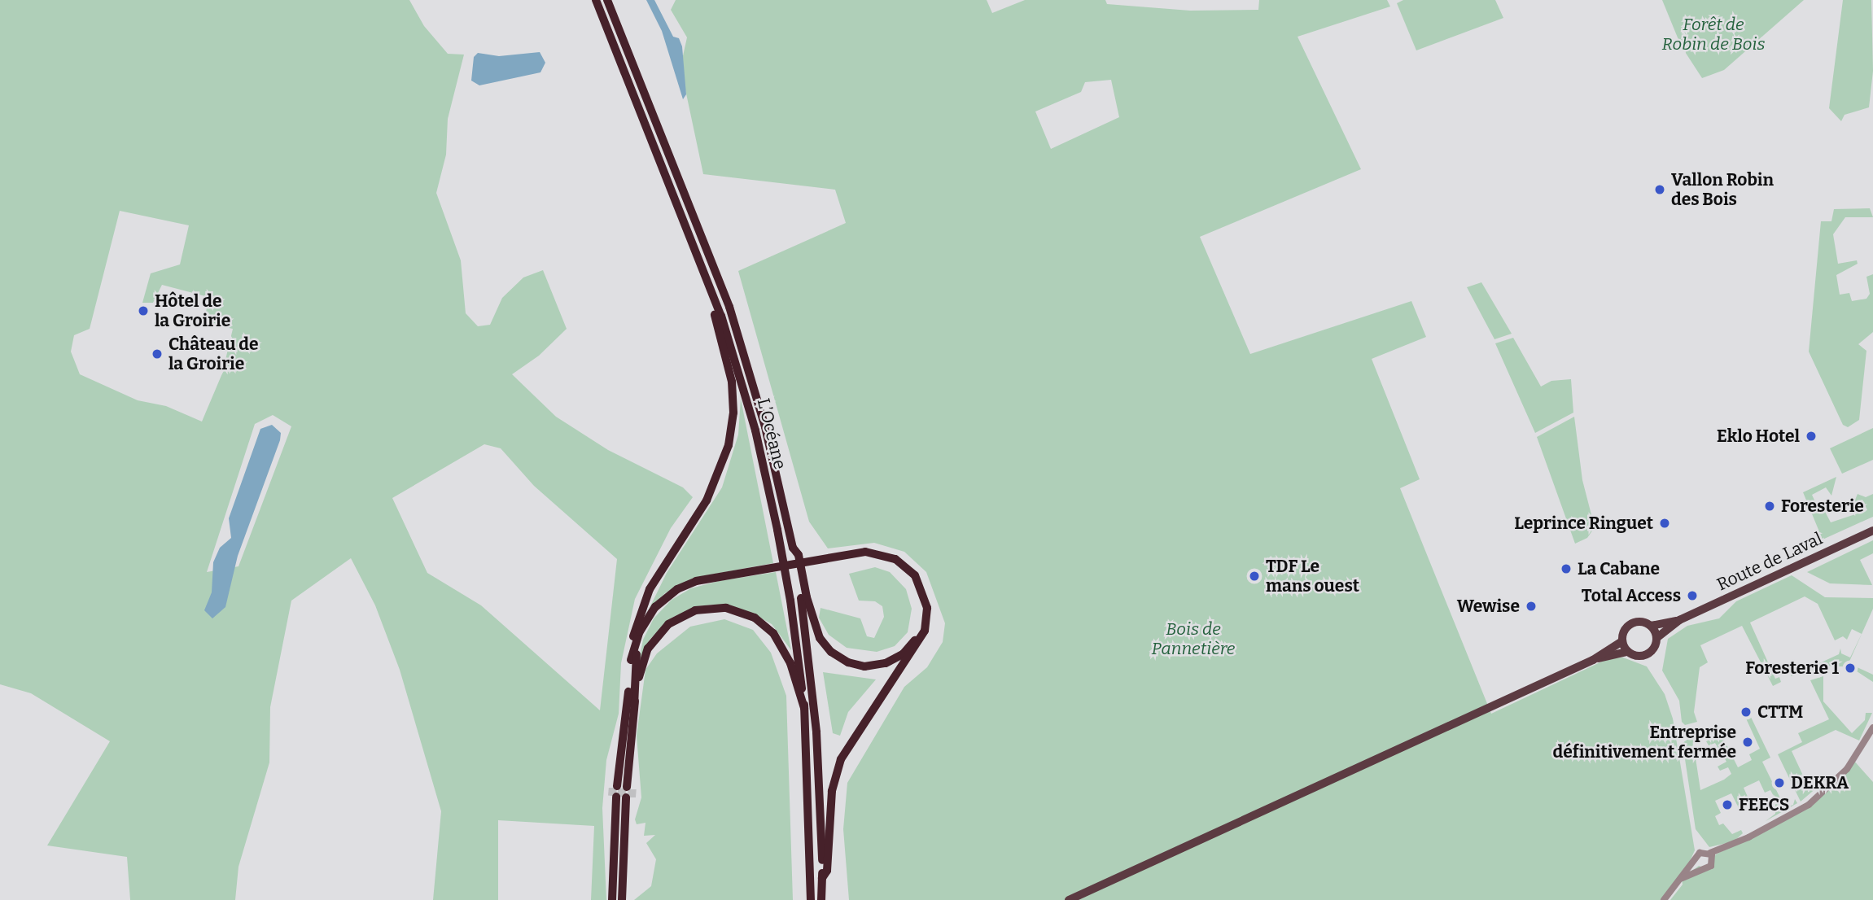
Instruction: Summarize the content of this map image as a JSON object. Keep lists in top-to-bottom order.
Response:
{
  "streets": {
    "highway": ["L’Océane"],
    "main road": ["Route de Laval"]
  },
  "parks": ["Forêt de Robin de Bois", "Bois de Pannetière"],
  "places": [
    "Vallon Robin des Bois",
    "Hôtel de la Groirie",
    "Château de la Groirie",
    "Eklo Hotel",
    "Foresterie",
    "Leprince Ringuet",
    "La Cabane",
    "TDF Le mans ouest",
    "Total Access",
    "Wewise",
    "Foresterie 1",
    "CTTM",
    "Entreprise définitivement fermée",
    "DEKRA",
    "FEECS"
  ]
}
